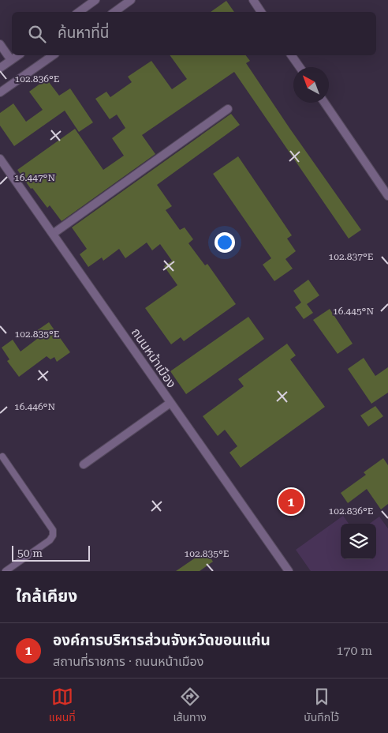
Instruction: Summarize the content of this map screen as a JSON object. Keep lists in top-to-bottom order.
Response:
{
  "streets": {
    "street": ["ถนนหน้าเมือง"]
  },
  "scale_bar": "50 m",
  "north": "top left",
  "page": {
    "search": "ค้นหาที่นี่",
    "pins": "1",
    "scale": "50 m",
    "heading": "ใกล้เคียง",
    "list": [
      {
        "mark": "1",
        "name": "องค์การบริหารส่วนจังหวัดขอนแก่น",
        "note": "สถานที่ราชการ · ถนนหน้าเมือง",
        "value": "170 m"
      }
    ],
    "nav": ["แผนที่", "เส้นทาง", "บันทึกไว้"]
  },
  "coordinates": [
    "102.836°E",
    "16.447°N",
    "102.837°E",
    "16.445°N",
    "102.835°E",
    "16.446°N"
  ]
}
